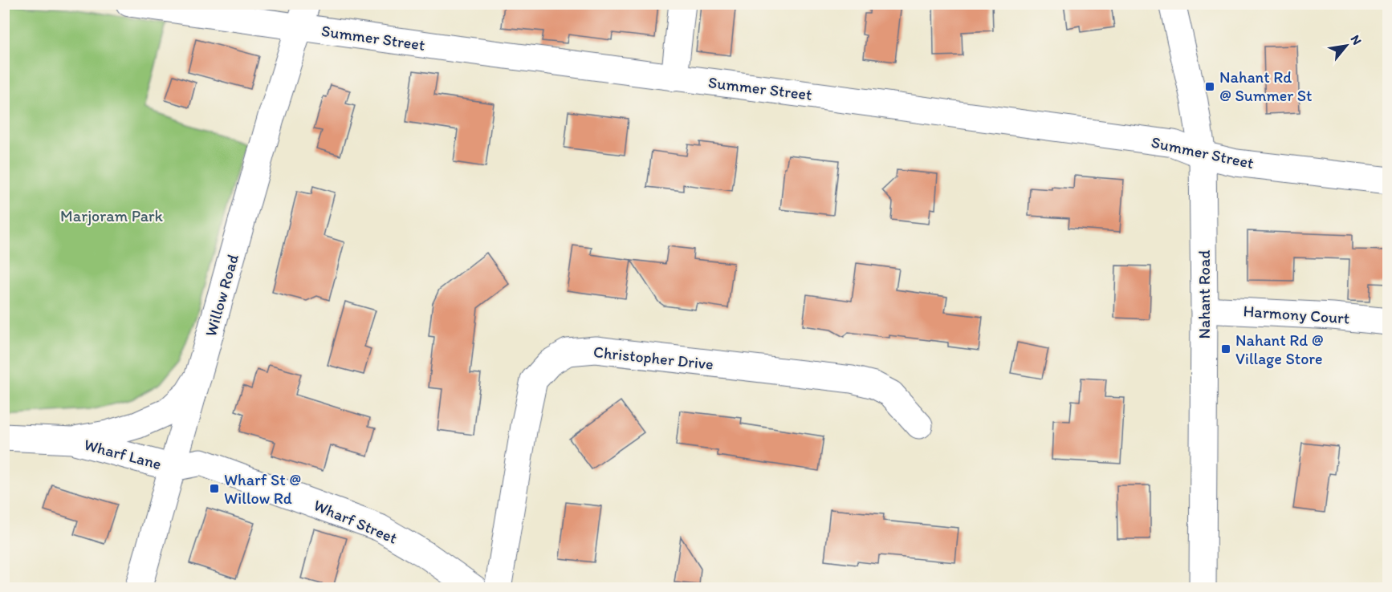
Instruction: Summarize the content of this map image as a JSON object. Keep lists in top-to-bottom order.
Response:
{
  "streets": {
    "street": [
      "Summer Street",
      "Nahant Road",
      "Willow Road",
      "Harmony Court",
      "Christopher Drive",
      "Wharf Lane",
      "Wharf Street"
    ]
  },
  "crossings": [
    ["Summer Street", "Nahant Road"],
    ["Summer Street", "Willow Road"],
    ["Nahant Road", "Harmony Court"],
    ["Willow Road", "Wharf Lane"],
    ["Willow Road", "Wharf Street"],
    ["Wharf Lane", "Wharf Street"]
  ],
  "parks": ["Marjoram Park"],
  "places": {
    "transit": ["Nahant Rd @ Summer St", "Nahant Rd @ Village Store", "Wharf St @ Willow Rd"]
  },
  "north": "top right"
}
